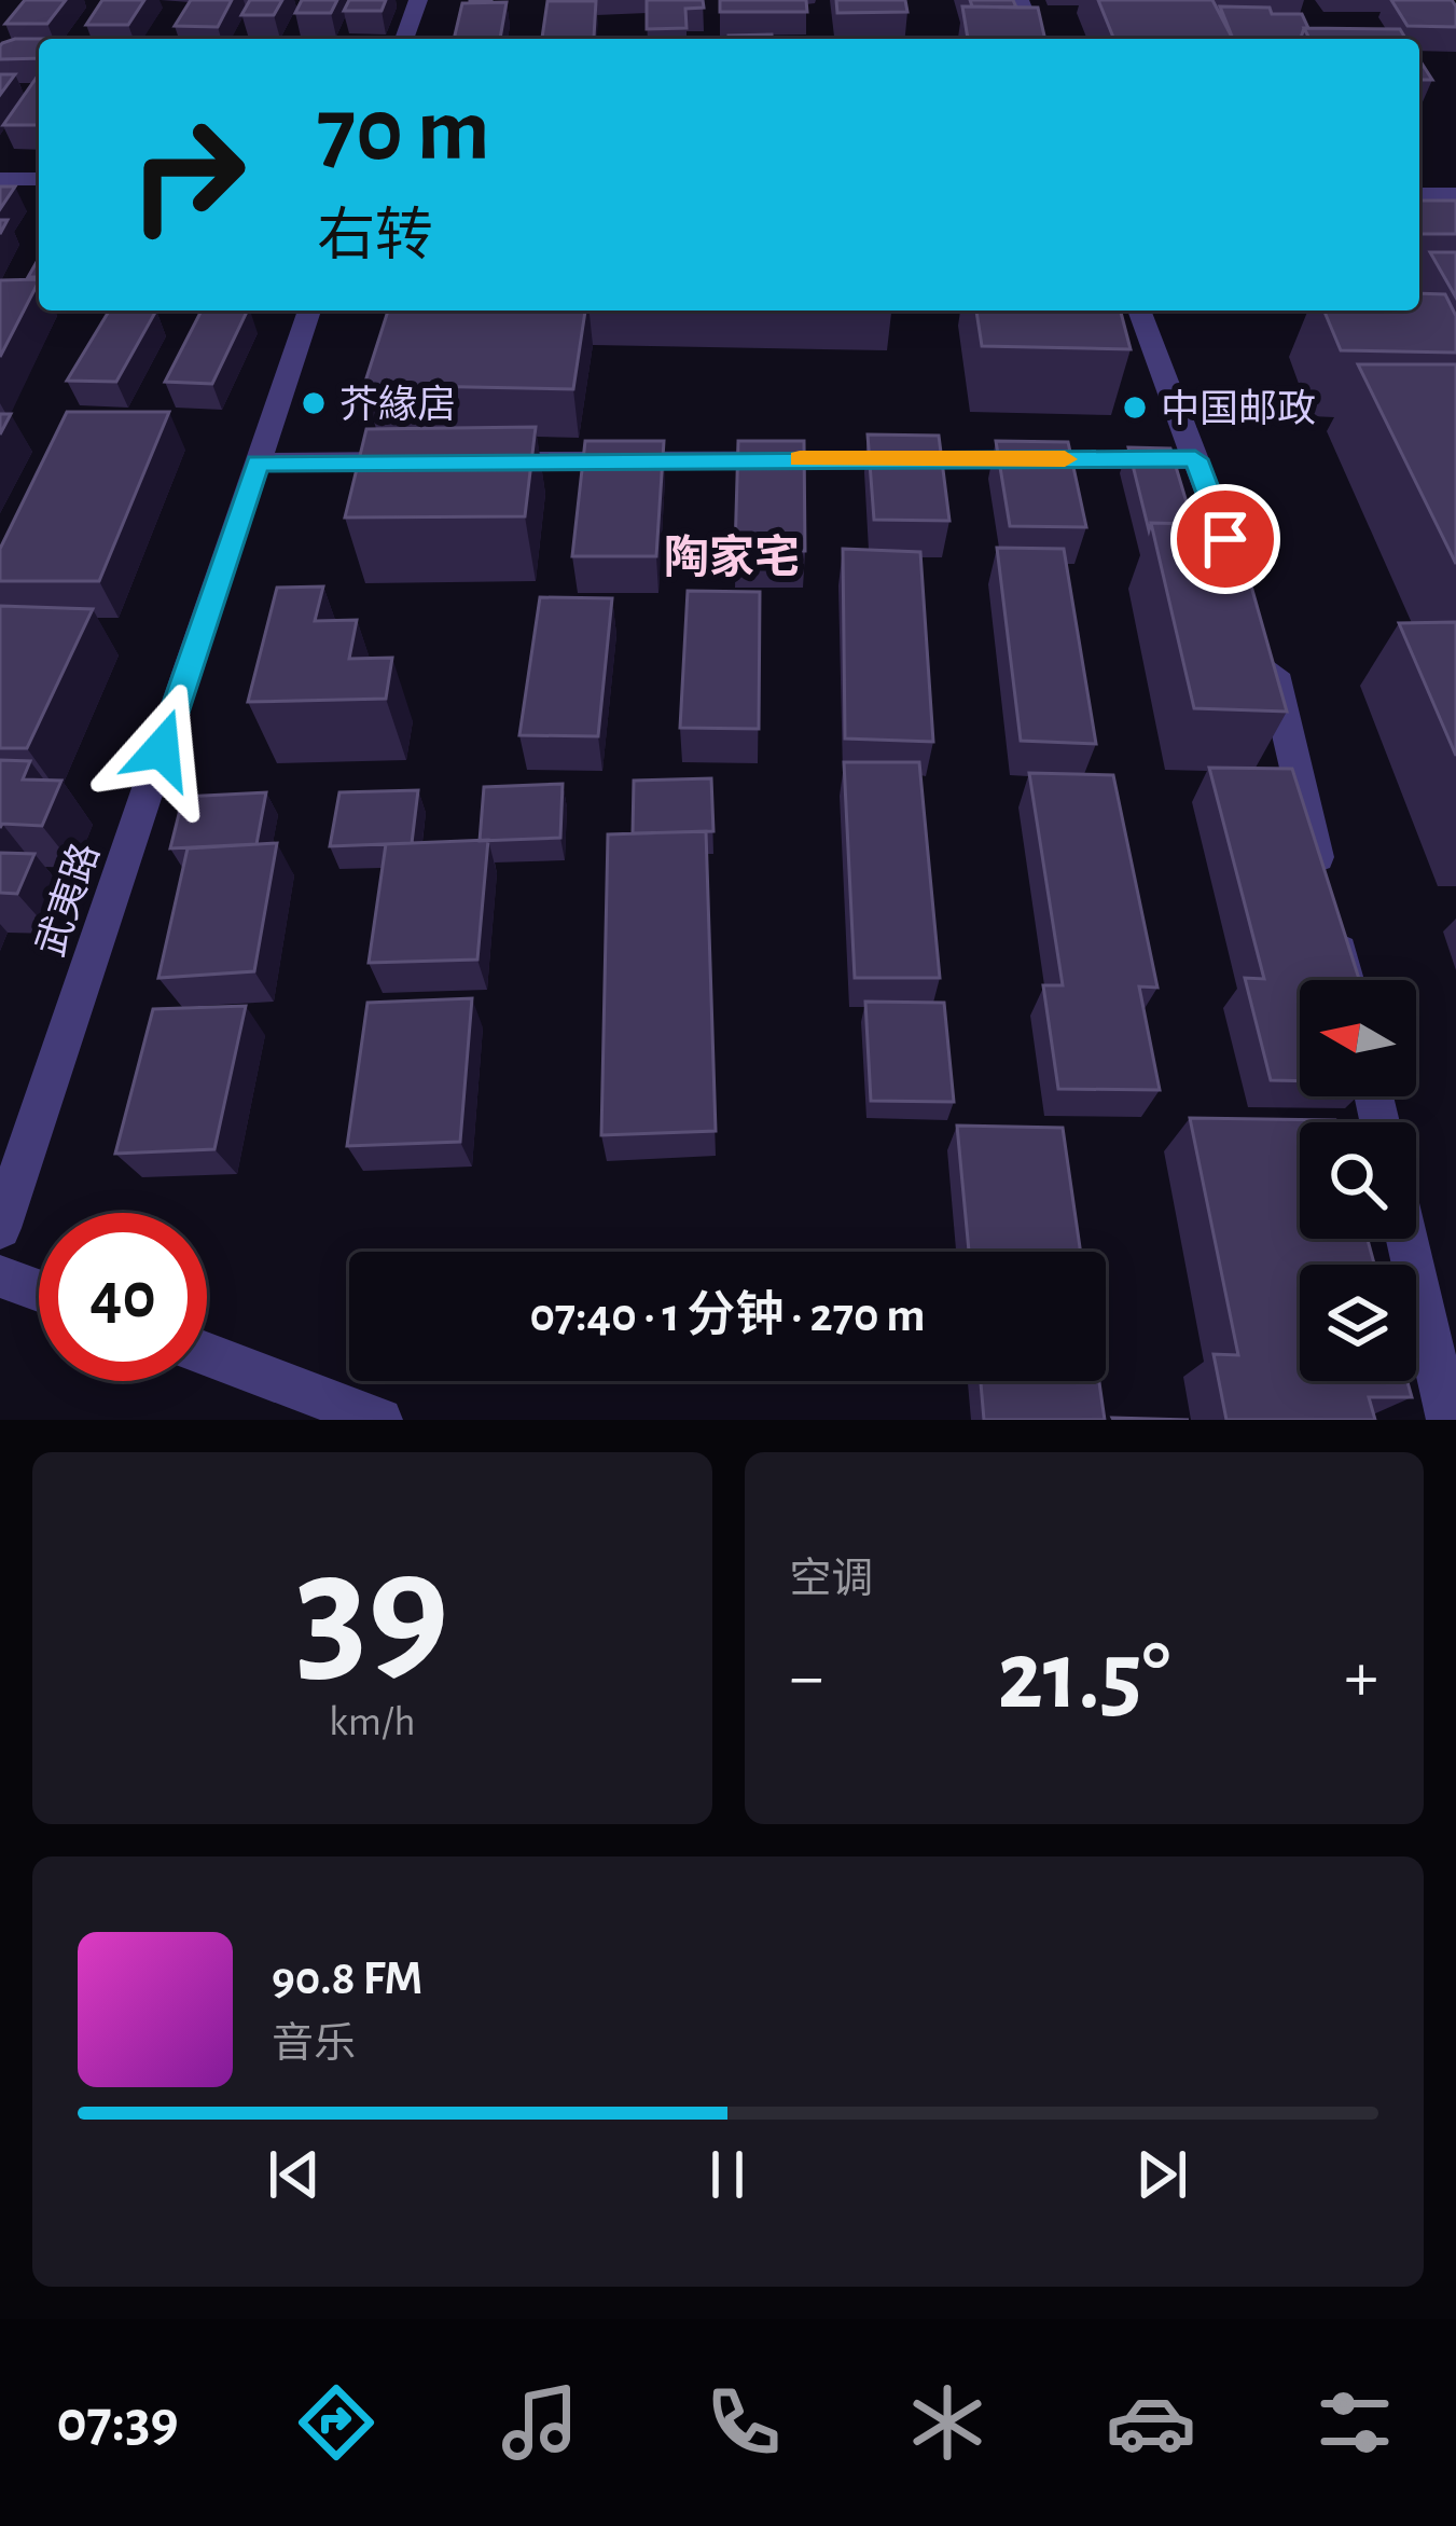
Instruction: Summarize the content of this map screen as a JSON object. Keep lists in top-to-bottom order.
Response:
{
  "streets": {
    "street": ["武夷路"]
  },
  "districts": ["陶家宅"],
  "places": ["芥緣扂", "中国邮政"],
  "north": "left",
  "page": {
    "turn": ["70 m", "右转"],
    "limit": "40",
    "trip": "07:40 · 1 分钟 · 270 m",
    "tile": [
      ["39", "km/h"],
      "空调"
    ],
    "heat": ["−", "21.5°", "+"],
    "song": ["90.8 FM", "音乐"],
    "tabs": "07:39"
  }
}
